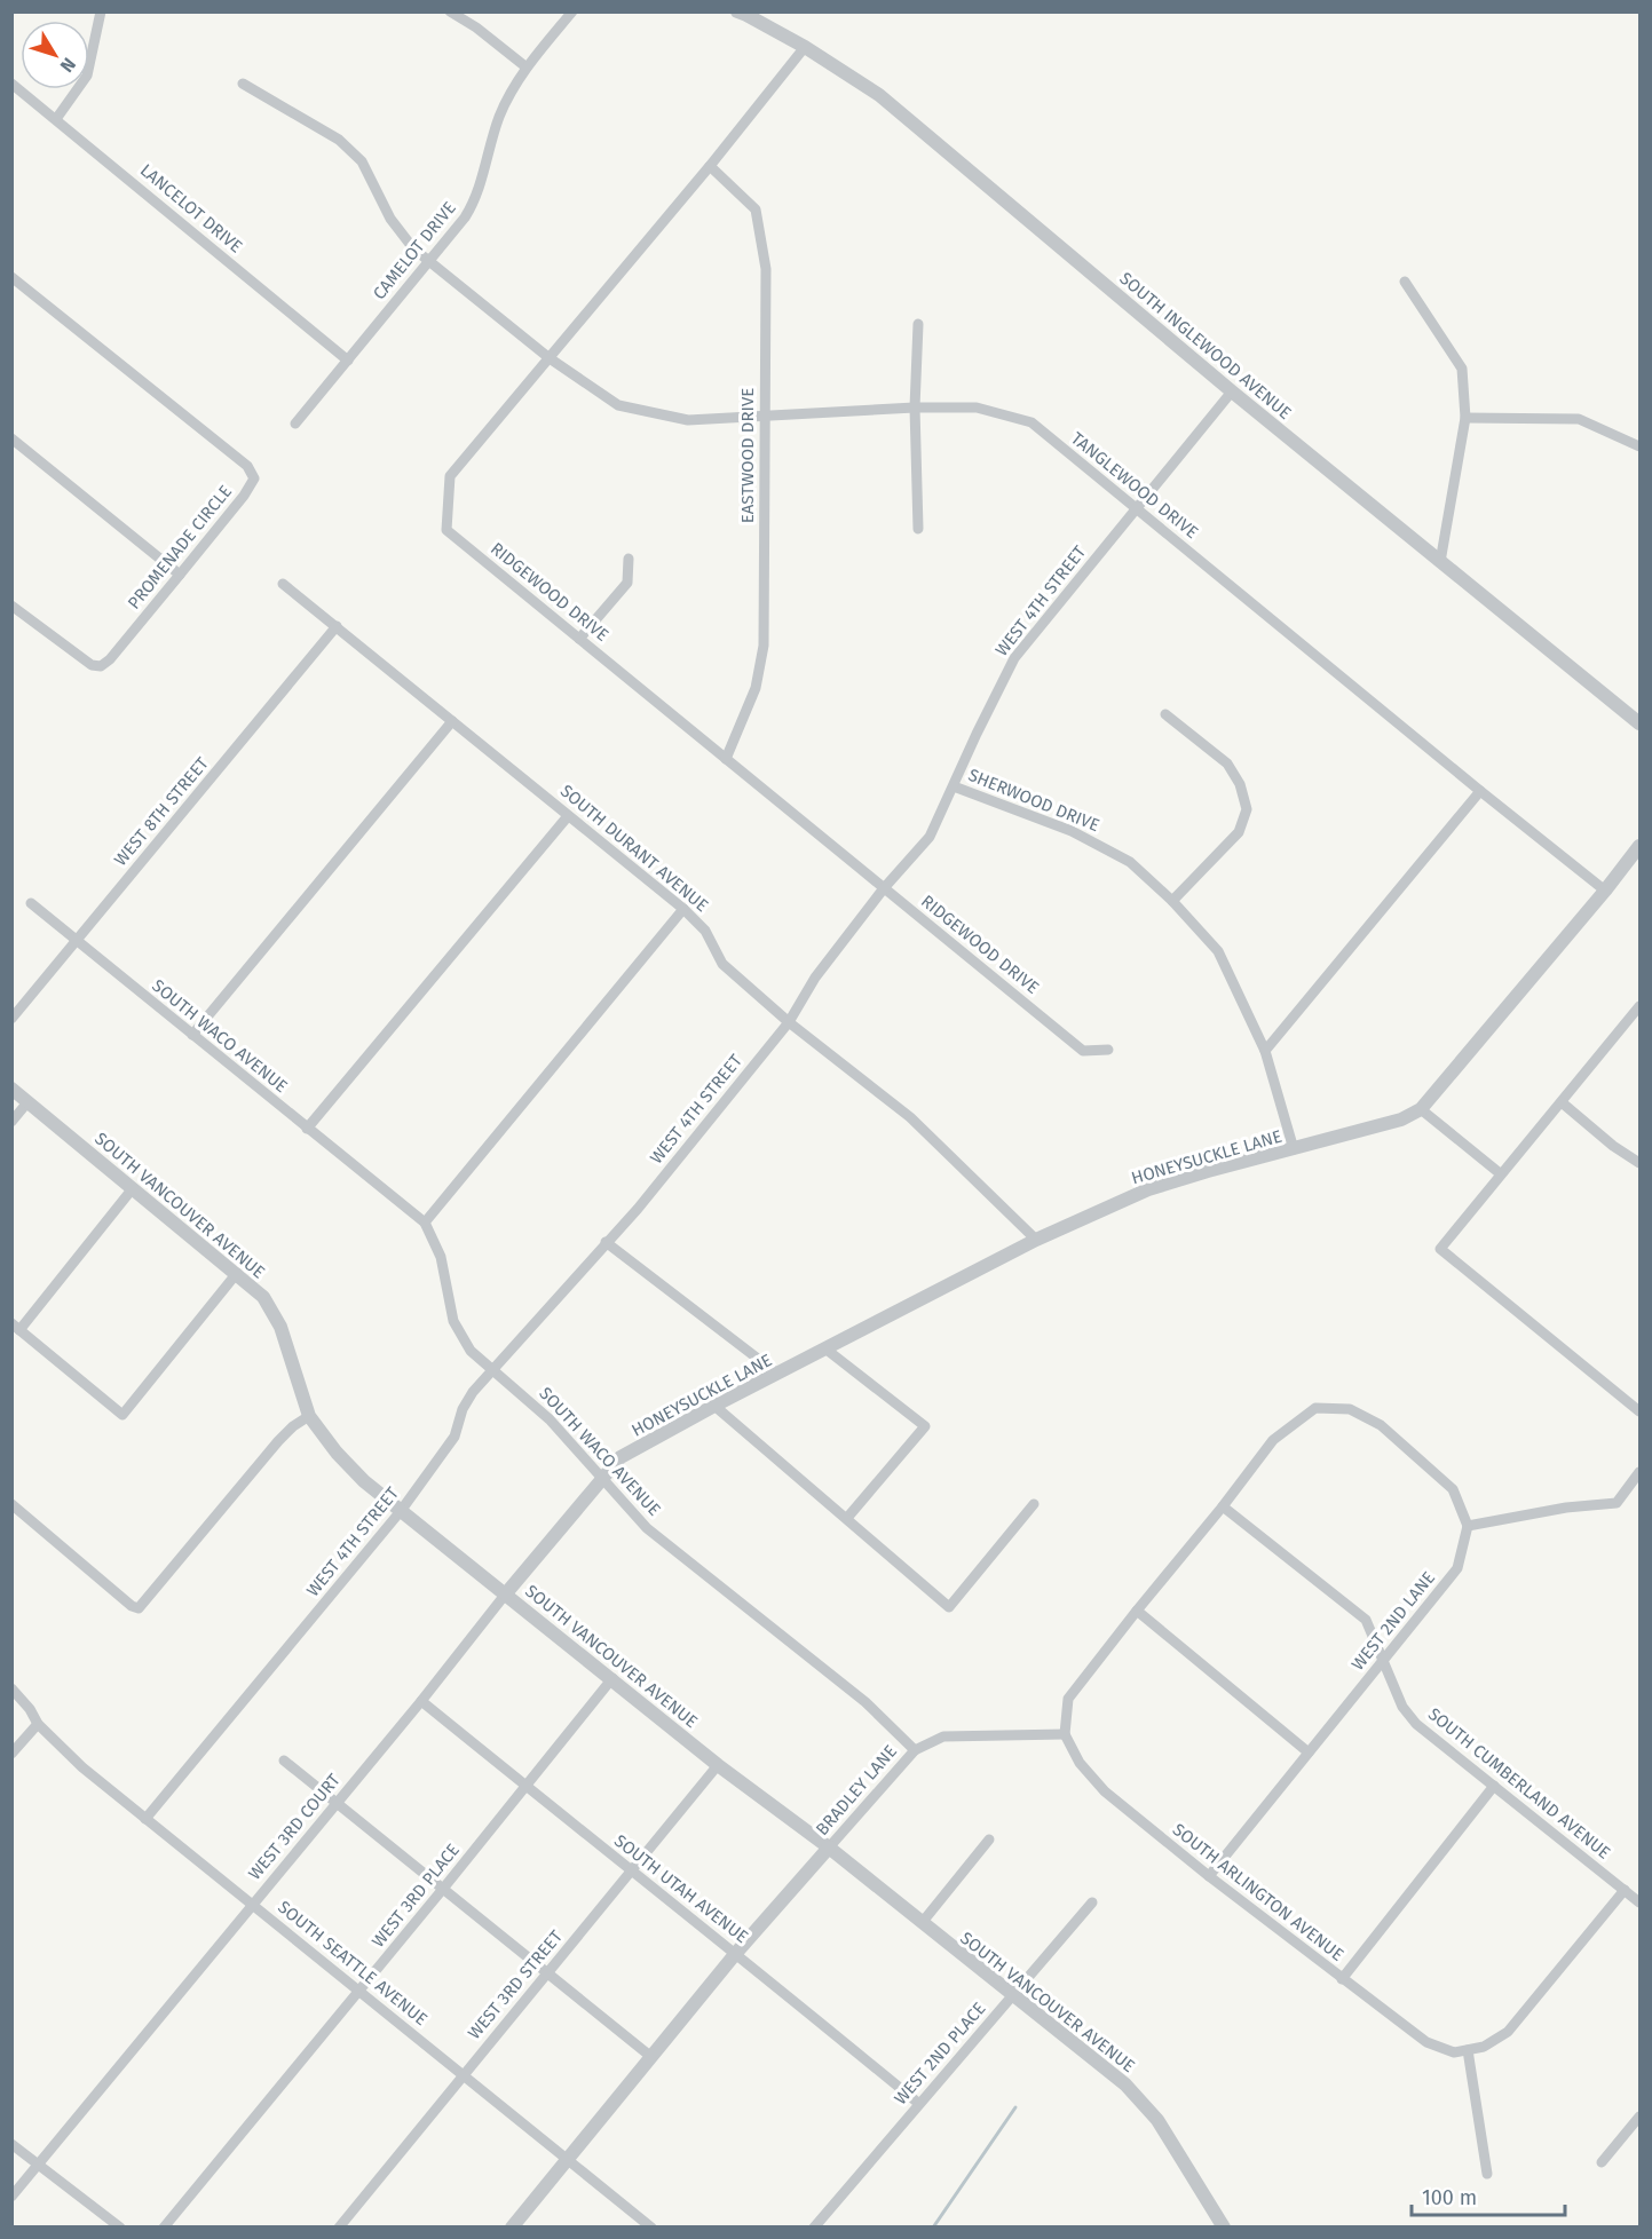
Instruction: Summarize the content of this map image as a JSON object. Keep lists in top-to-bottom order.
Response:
{
  "streets": {
    "street": [
      "LANCELOT DRIVE",
      "CAMELOT DRIVE",
      "SOUTH INGLEWOOD AVENUE",
      "EASTWOOD DRIVE",
      "TANGLEWOOD DRIVE",
      "PROMENADE CIRCLE",
      "RIDGEWOOD DRIVE",
      "WEST 4TH STREET",
      "SHERWOOD DRIVE",
      "WEST 8TH STREET",
      "SOUTH DURANT AVENUE",
      "SOUTH WACO AVENUE",
      "HONEYSUCKLE LANE",
      "SOUTH VANCOUVER AVENUE",
      "WEST 2ND LANE",
      "SOUTH CUMBERLAND AVENUE",
      "BRADLEY LANE",
      "WEST 3RD COURT",
      "SOUTH UTAH AVENUE",
      "SOUTH ARLINGTON AVENUE",
      "WEST 3RD PLACE",
      "SOUTH SEATTLE AVENUE",
      "WEST 3RD STREET",
      "WEST 2ND PLACE"
    ]
  },
  "crossings": [
    ["LANCELOT DRIVE", "CAMELOT DRIVE"],
    ["CAMELOT DRIVE", "TANGLEWOOD DRIVE"],
    ["SOUTH INGLEWOOD AVENUE", "RIDGEWOOD DRIVE"],
    ["SOUTH INGLEWOOD AVENUE", "WEST 4TH STREET"],
    ["EASTWOOD DRIVE", "TANGLEWOOD DRIVE"],
    ["EASTWOOD DRIVE", "RIDGEWOOD DRIVE"],
    ["TANGLEWOOD DRIVE", "RIDGEWOOD DRIVE"],
    ["TANGLEWOOD DRIVE", "WEST 4TH STREET"],
    ["TANGLEWOOD DRIVE", "HONEYSUCKLE LANE"],
    ["RIDGEWOOD DRIVE", "WEST 4TH STREET"],
    ["WEST 4TH STREET", "SHERWOOD DRIVE"],
    ["WEST 4TH STREET", "SOUTH DURANT AVENUE"],
    ["WEST 4TH STREET", "SOUTH WACO AVENUE"],
    ["WEST 4TH STREET", "SOUTH VANCOUVER AVENUE"],
    ["WEST 4TH STREET", "SOUTH SEATTLE AVENUE"],
    ["SHERWOOD DRIVE", "HONEYSUCKLE LANE"],
    ["WEST 8TH STREET", "SOUTH DURANT AVENUE"],
    ["WEST 8TH STREET", "SOUTH WACO AVENUE"],
    ["SOUTH DURANT AVENUE", "HONEYSUCKLE LANE"],
    ["SOUTH WACO AVENUE", "HONEYSUCKLE LANE"],
    ["SOUTH WACO AVENUE", "BRADLEY LANE"],
    ["SOUTH WACO AVENUE", "WEST 3RD COURT"],
    ["HONEYSUCKLE LANE", "WEST 3RD COURT"],
    ["SOUTH VANCOUVER AVENUE", "BRADLEY LANE"],
    ["SOUTH VANCOUVER AVENUE", "WEST 3RD COURT"],
    ["SOUTH VANCOUVER AVENUE", "WEST 3RD PLACE"],
    ["SOUTH VANCOUVER AVENUE", "WEST 3RD STREET"],
    ["SOUTH VANCOUVER AVENUE", "WEST 2ND PLACE"],
    ["WEST 2ND LANE", "SOUTH CUMBERLAND AVENUE"],
    ["WEST 2ND LANE", "SOUTH ARLINGTON AVENUE"],
    ["BRADLEY LANE", "SOUTH UTAH AVENUE"],
    ["BRADLEY LANE", "SOUTH ARLINGTON AVENUE"],
    ["BRADLEY LANE", "SOUTH SEATTLE AVENUE"],
    ["WEST 3RD COURT", "SOUTH UTAH AVENUE"],
    ["WEST 3RD COURT", "SOUTH SEATTLE AVENUE"],
    ["SOUTH UTAH AVENUE", "WEST 3RD PLACE"],
    ["SOUTH UTAH AVENUE", "WEST 3RD STREET"],
    ["SOUTH UTAH AVENUE", "WEST 2ND PLACE"],
    ["WEST 3RD PLACE", "SOUTH SEATTLE AVENUE"],
    ["SOUTH SEATTLE AVENUE", "WEST 3RD STREET"]
  ],
  "scale_bar": "100 m",
  "north": "bottom right"
}
